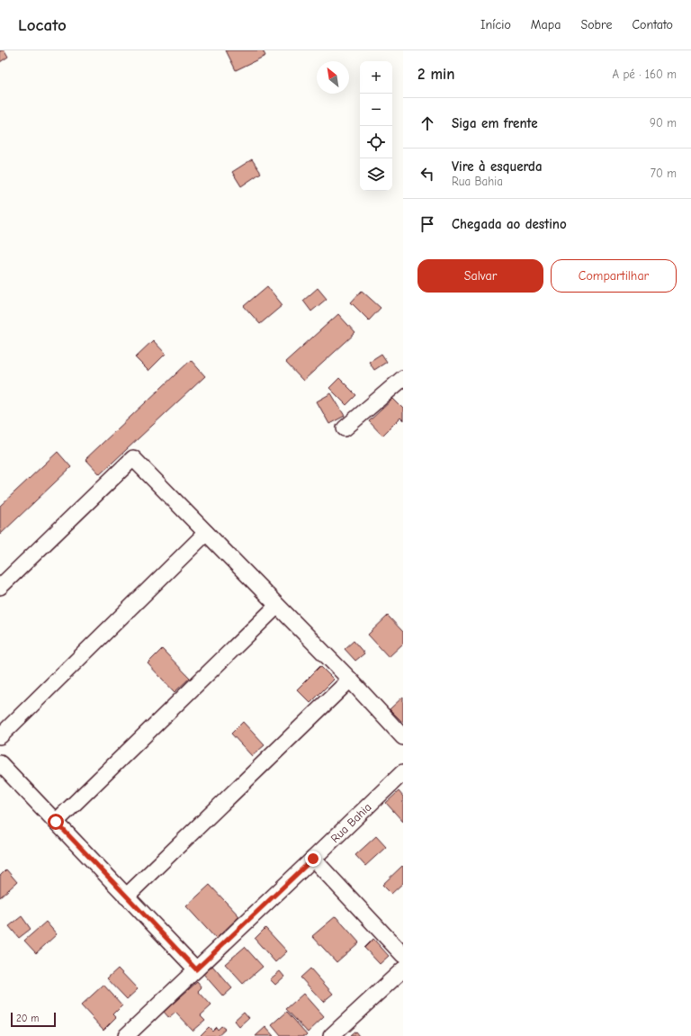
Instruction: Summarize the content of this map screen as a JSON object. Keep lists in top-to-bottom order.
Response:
{
  "streets": {
    "street": ["Rua Bahia"]
  },
  "scale_bar": "20 m",
  "north": "top left",
  "page": {
    "header": "Locato",
    "nav": [
      "Início",
      "Mapa",
      "Sobre",
      "Contato"
    ],
    "heading": ["2 min", "A pé · 160 m"],
    "map_buttons": ["+", "−"],
    "list": [
      ["Siga em frente", "90 m"],
      ["Vire à esquerda", "Rua Bahia", "70 m"],
      "Chegada ao destino"
    ],
    "buttons": ["Salvar", "Compartilhar"],
    "scale": "20 m"
  }
}
